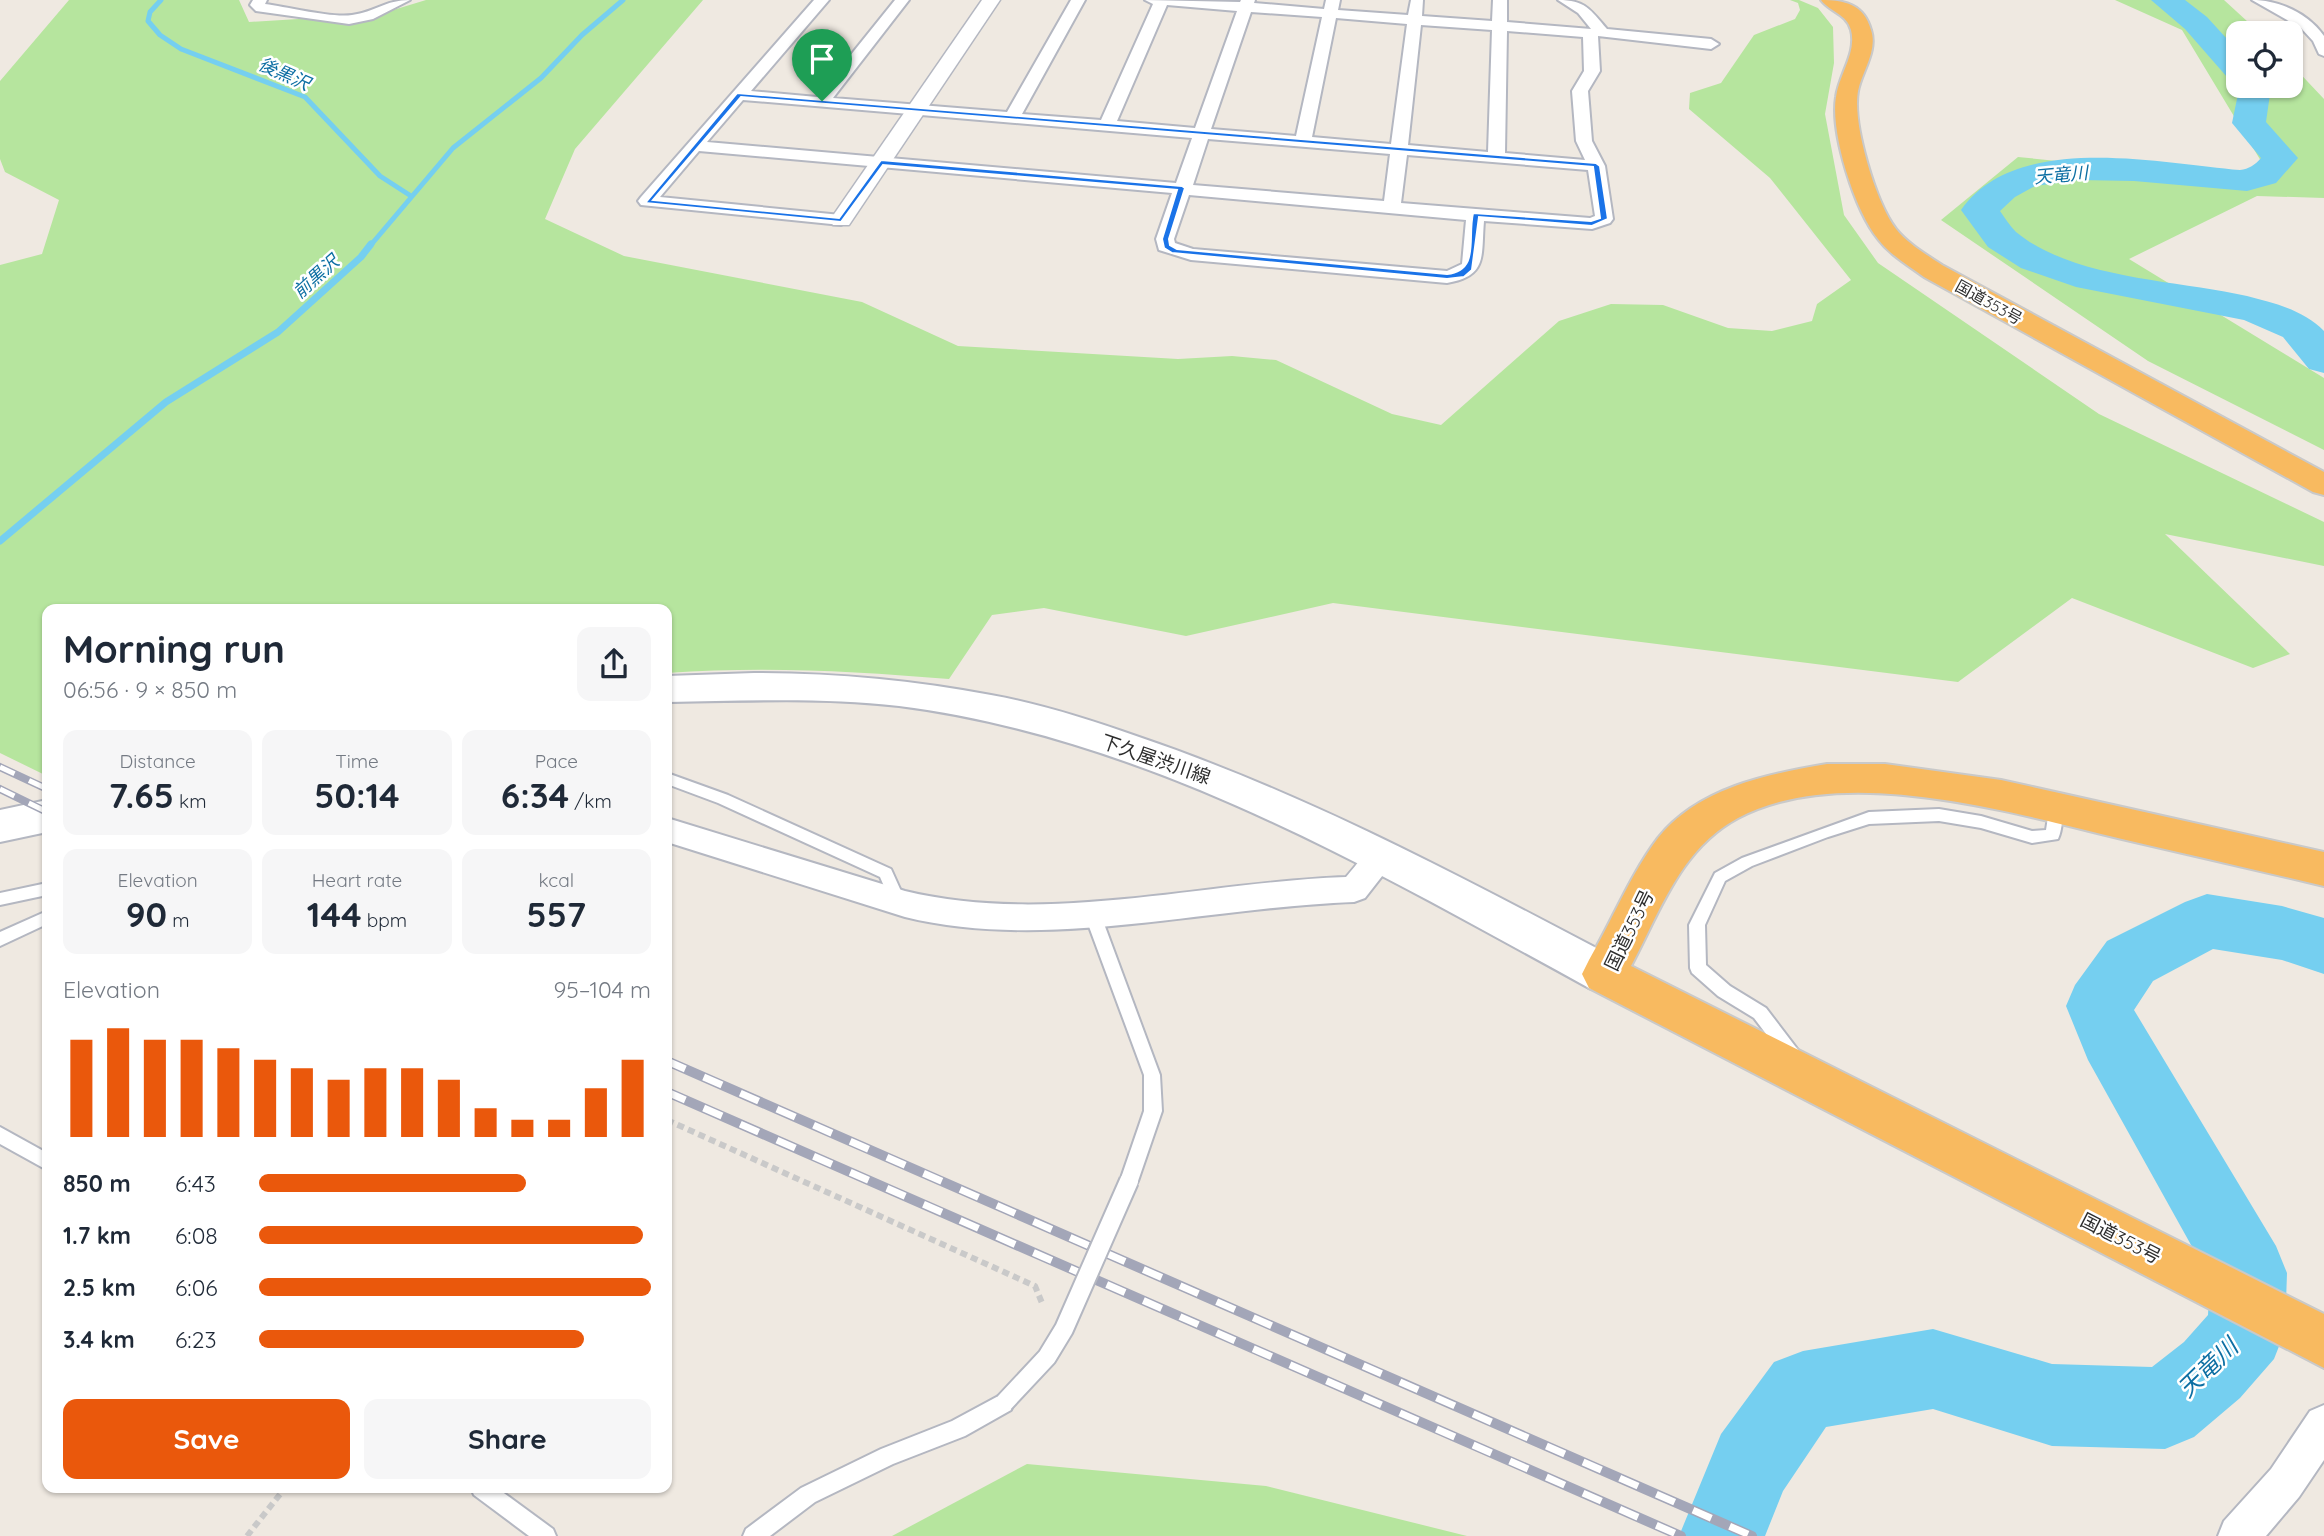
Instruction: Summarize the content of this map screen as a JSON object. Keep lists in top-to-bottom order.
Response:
{
  "streets": {
    "highway": ["国道353号"],
    "main road": ["下久屋渋川線"]
  },
  "crossings": [
    ["国道353号", "下久屋渋川線"]
  ],
  "water": ["後黒沢", "天竜川", "前黒沢"],
  "page": {
    "heading": ["Morning run", "06:56 · 9 × 850 m"],
    "stats": [
      ["Distance", "7.65 km"],
      ["Time", "50:14"],
      ["Pace", "6:34 /km"],
      ["Elevation", "90 m"],
      ["Heart rate", "144 bpm"],
      ["kcal", "557"]
    ],
    "chart": ["Elevation", "95–104 m"],
    "list": [
      {
        "name": "850 m",
        "note": "6:43"
      },
      {
        "name": "1.7 km",
        "note": "6:08"
      },
      {
        "name": "2.5 km",
        "note": "6:06"
      },
      {
        "name": "3.4 km",
        "note": "6:23"
      }
    ],
    "buttons": ["Save", "Share"]
  }
}
